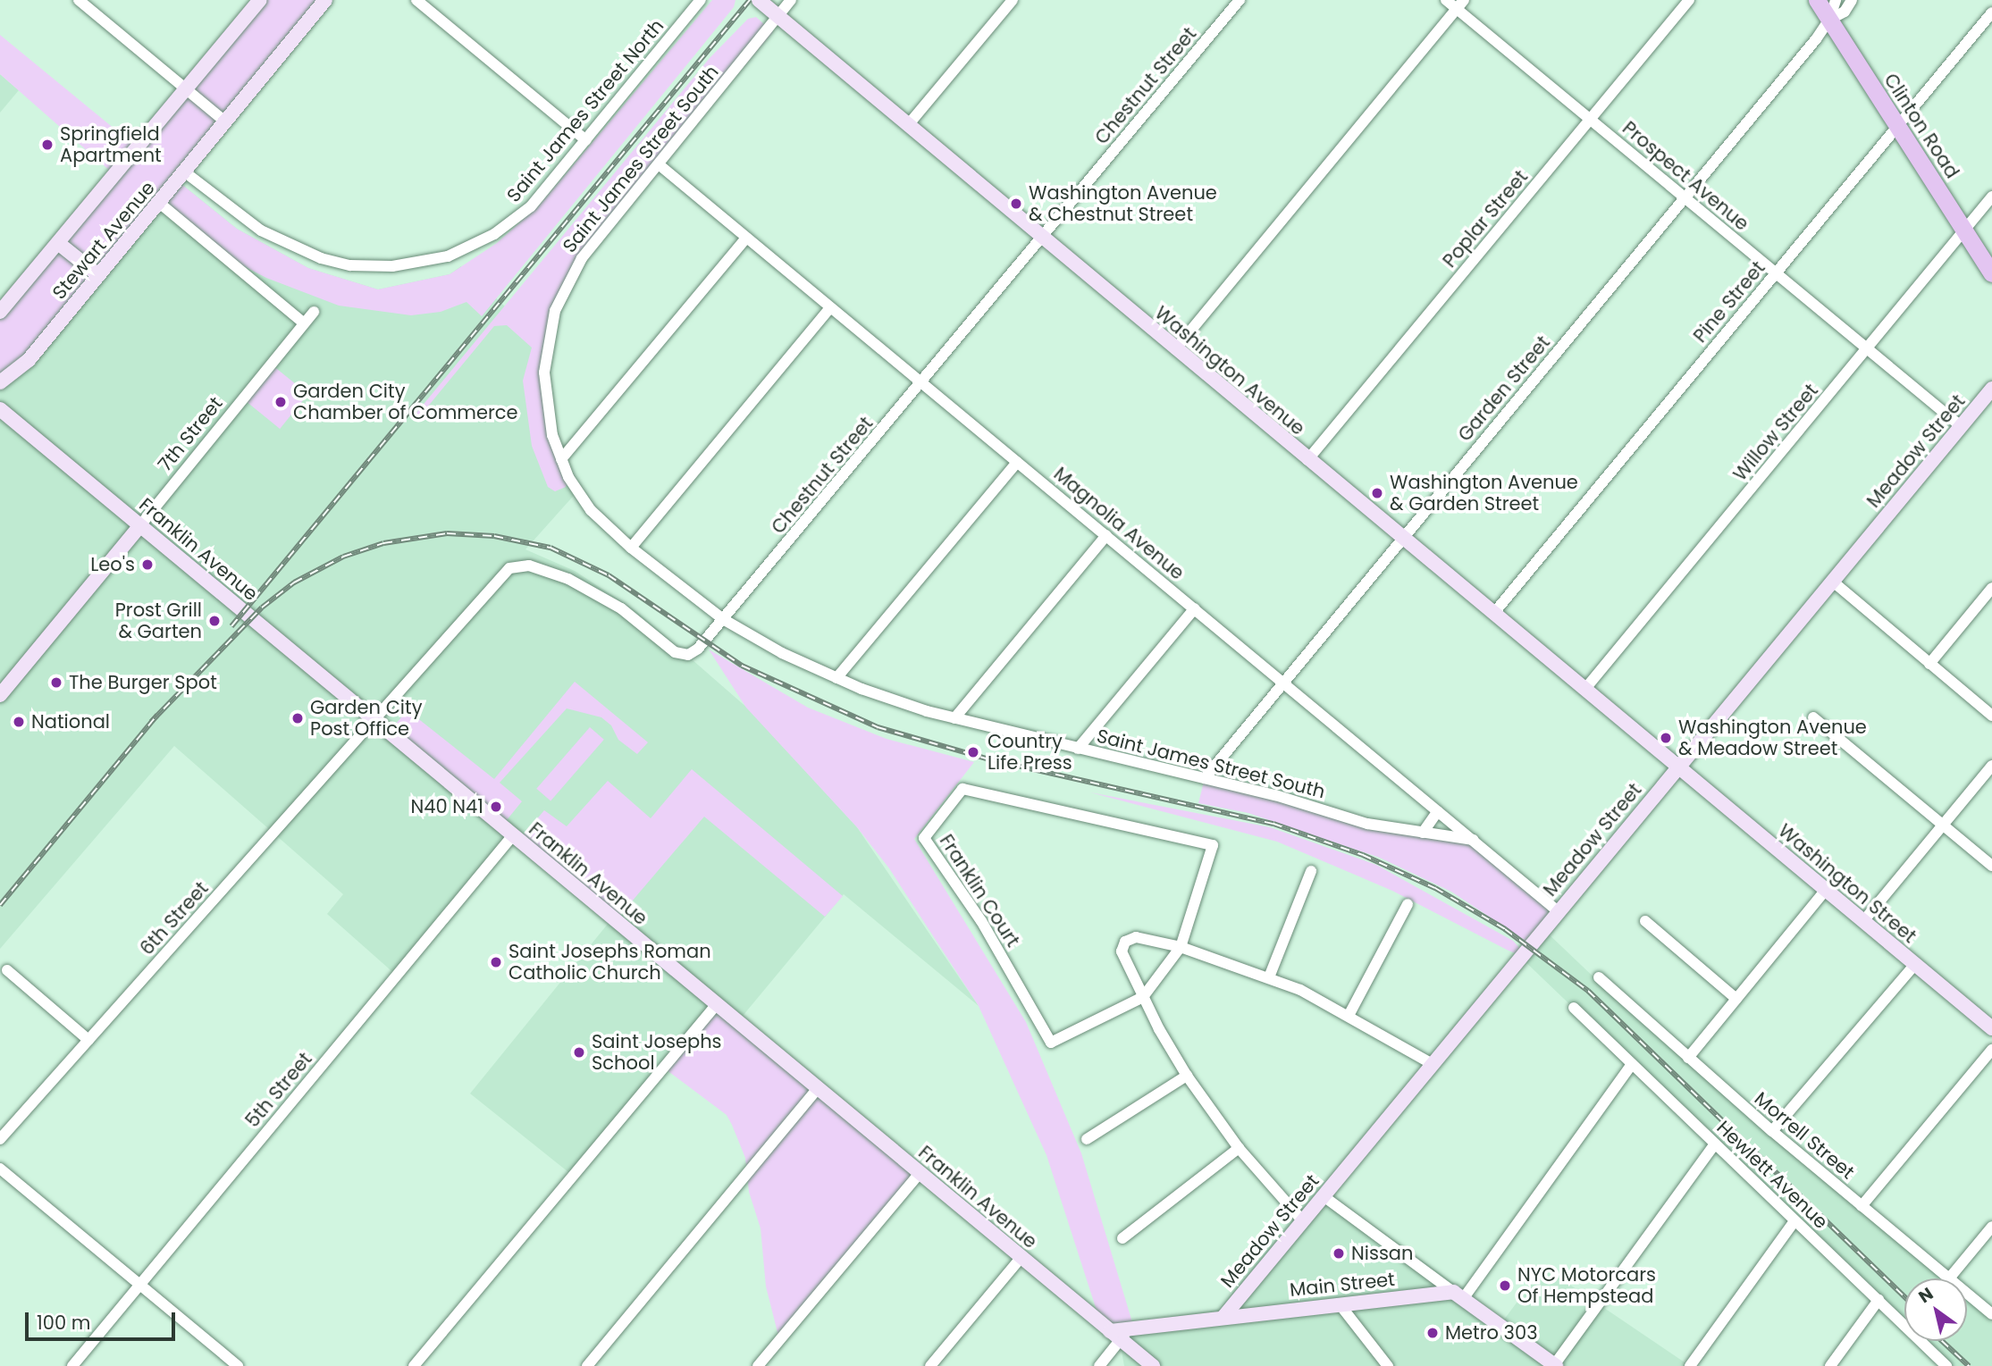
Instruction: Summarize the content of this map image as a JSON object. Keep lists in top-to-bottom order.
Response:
{
  "streets": {
    "main road": [
      "Clinton Road",
      "Stewart Avenue",
      "Washington Avenue",
      "7th Street",
      "Meadow Street",
      "Franklin Avenue",
      "Washington Street",
      "Main Street"
    ],
    "street": [
      "Chestnut Street",
      "Saint James Street North",
      "Saint James Street South",
      "Prospect Avenue",
      "Poplar Street",
      "Pine Street",
      "Garden Street",
      "Willow Street",
      "Magnolia Avenue",
      "Franklin Court",
      "6th Street",
      "5th Street",
      "Morrell Street",
      "Hewlett Avenue"
    ]
  },
  "crossings": [
    ["Chestnut Street", "Saint James Street South"],
    ["Chestnut Street", "Washington Avenue"],
    ["Chestnut Street", "Magnolia Avenue"],
    ["Chestnut Street", "Franklin Avenue"],
    ["Chestnut Street", "6th Street"],
    ["Saint James Street North", "Stewart Avenue"],
    ["Clinton Road", "Pine Street"],
    ["Clinton Road", "Garden Street"],
    ["Clinton Road", "Willow Street"],
    ["Saint James Street South", "Washington Avenue"],
    ["Saint James Street South", "Garden Street"],
    ["Saint James Street South", "Magnolia Avenue"],
    ["Prospect Avenue", "Poplar Street"],
    ["Prospect Avenue", "Pine Street"],
    ["Prospect Avenue", "Garden Street"],
    ["Prospect Avenue", "Willow Street"],
    ["Prospect Avenue", "Meadow Street"],
    ["Poplar Street", "Washington Avenue"],
    ["Pine Street", "Washington Avenue"],
    ["Washington Avenue", "Garden Street"],
    ["Washington Avenue", "Willow Street"],
    ["Washington Avenue", "Meadow Street"],
    ["Washington Avenue", "Washington Street"],
    ["Garden Street", "Magnolia Avenue"],
    ["7th Street", "Franklin Avenue"],
    ["Meadow Street", "Magnolia Avenue"],
    ["Meadow Street", "Washington Street"],
    ["Meadow Street", "Main Street"],
    ["Franklin Avenue", "6th Street"],
    ["Franklin Avenue", "5th Street"],
    ["Franklin Avenue", "Main Street"]
  ],
  "places": [
    "Springfield Apartment",
    "Washington Avenue & Chestnut Street",
    "Garden City Chamber of Commerce",
    "Washington Avenue & Garden Street",
    "Leo's",
    "Prost Grill & Garten",
    "The Burger Spot",
    "Garden City Post Office",
    "National",
    "Washington Avenue & Meadow Street",
    "Country Life Press",
    "N40 N41",
    "Saint Josephs Roman Catholic Church",
    "Saint Josephs School",
    "Nissan",
    "NYC Motorcars Of Hempstead",
    "Metro 303"
  ],
  "scale_bar": "100 m",
  "north": "top left"
}
